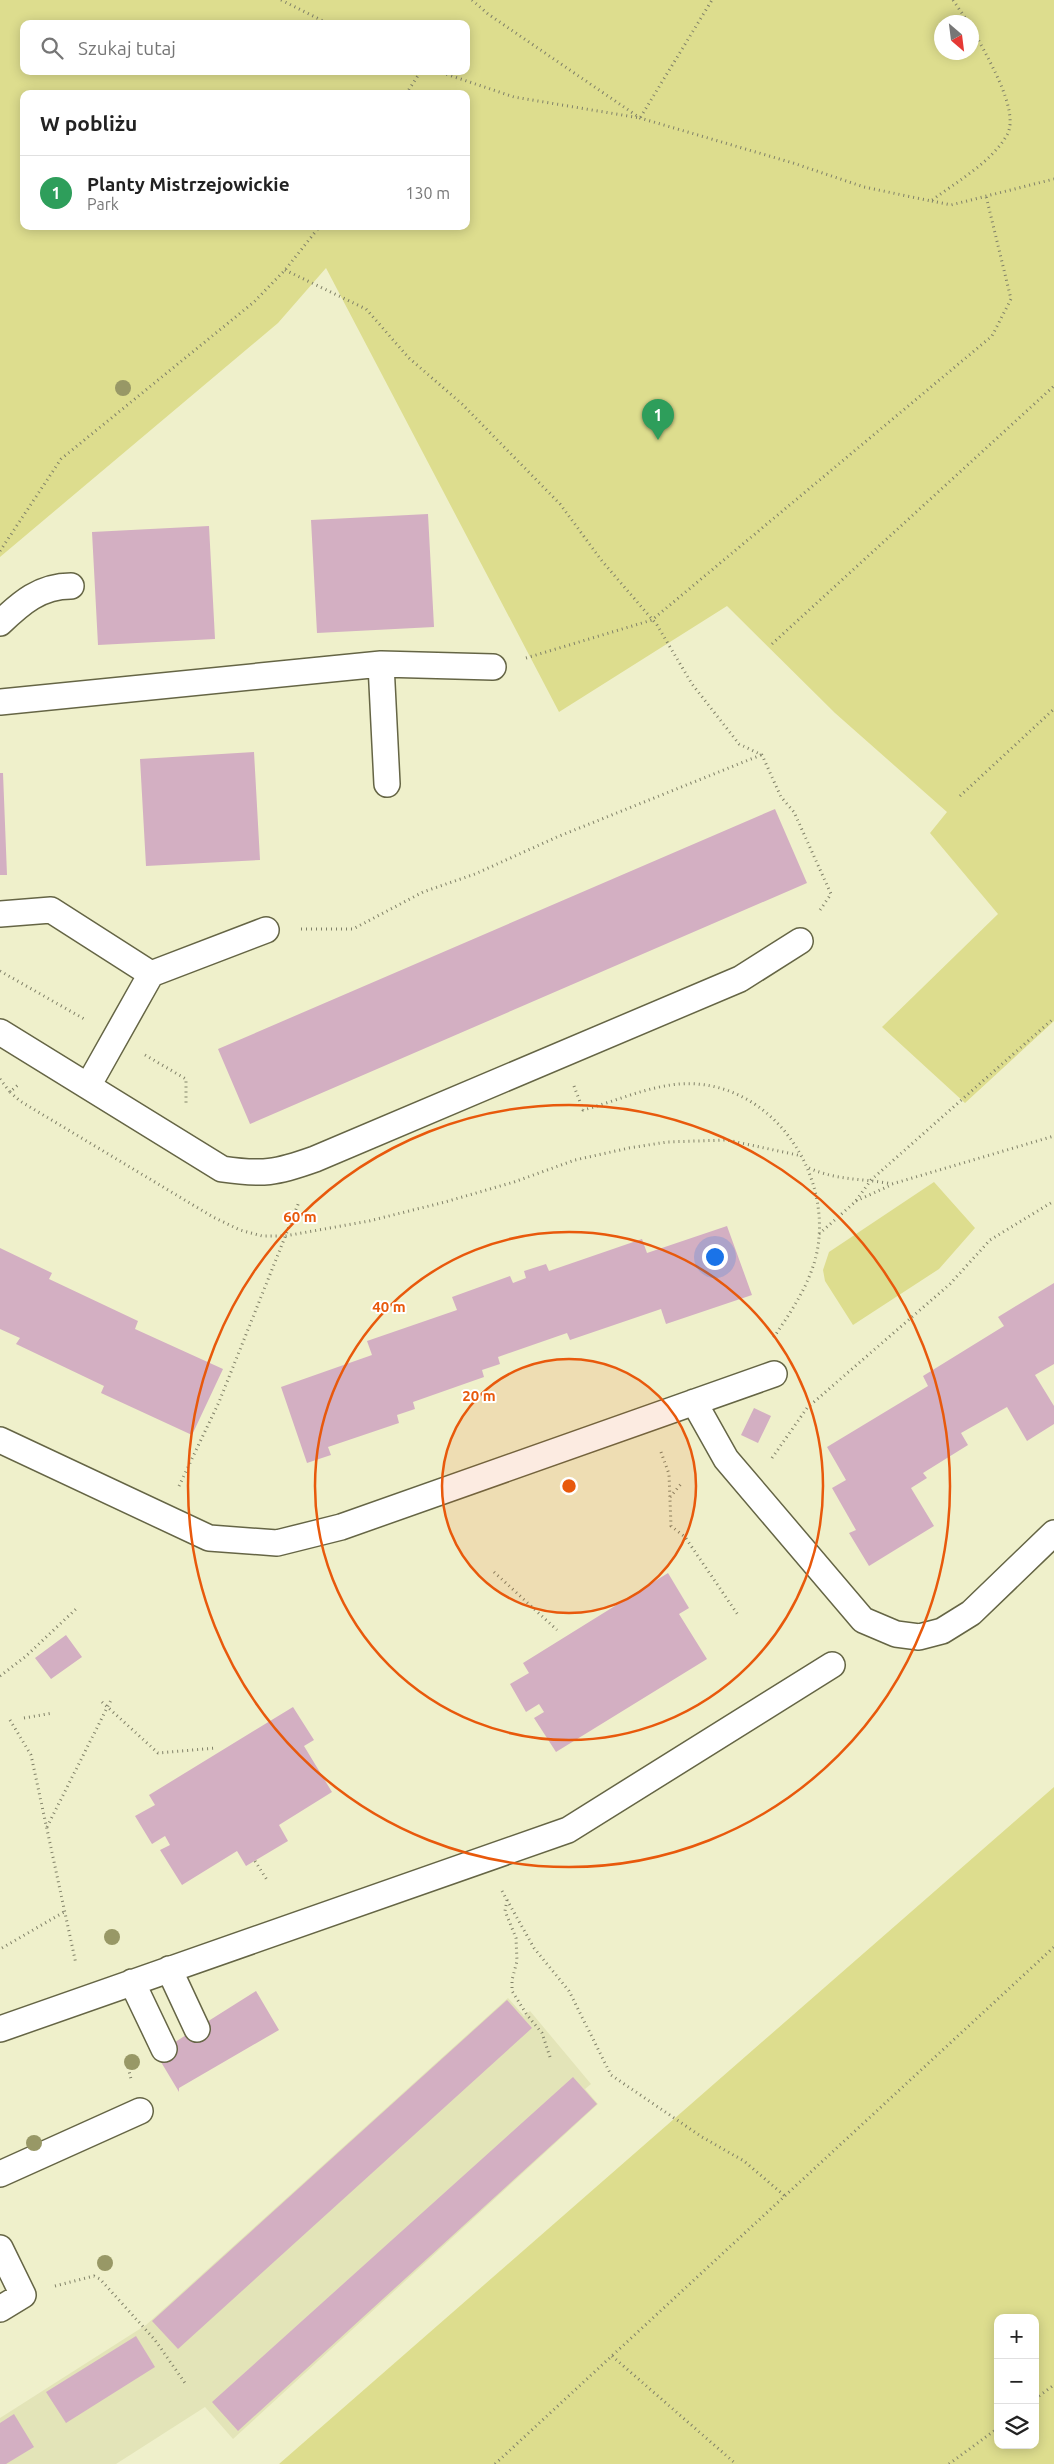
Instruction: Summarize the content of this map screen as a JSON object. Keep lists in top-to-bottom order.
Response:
{
  "north": "bottom right",
  "page": {
    "search": "Szukaj tutaj",
    "heading": "W pobliżu",
    "list": [
      {
        "mark": "1",
        "name": "Planty Mistrzejowickie",
        "note": "Park",
        "value": "130 m"
      }
    ],
    "pins": "1",
    "map_buttons": ["+", "−"]
  },
  "rings": ["60 m", "40 m", "20 m"]
}
